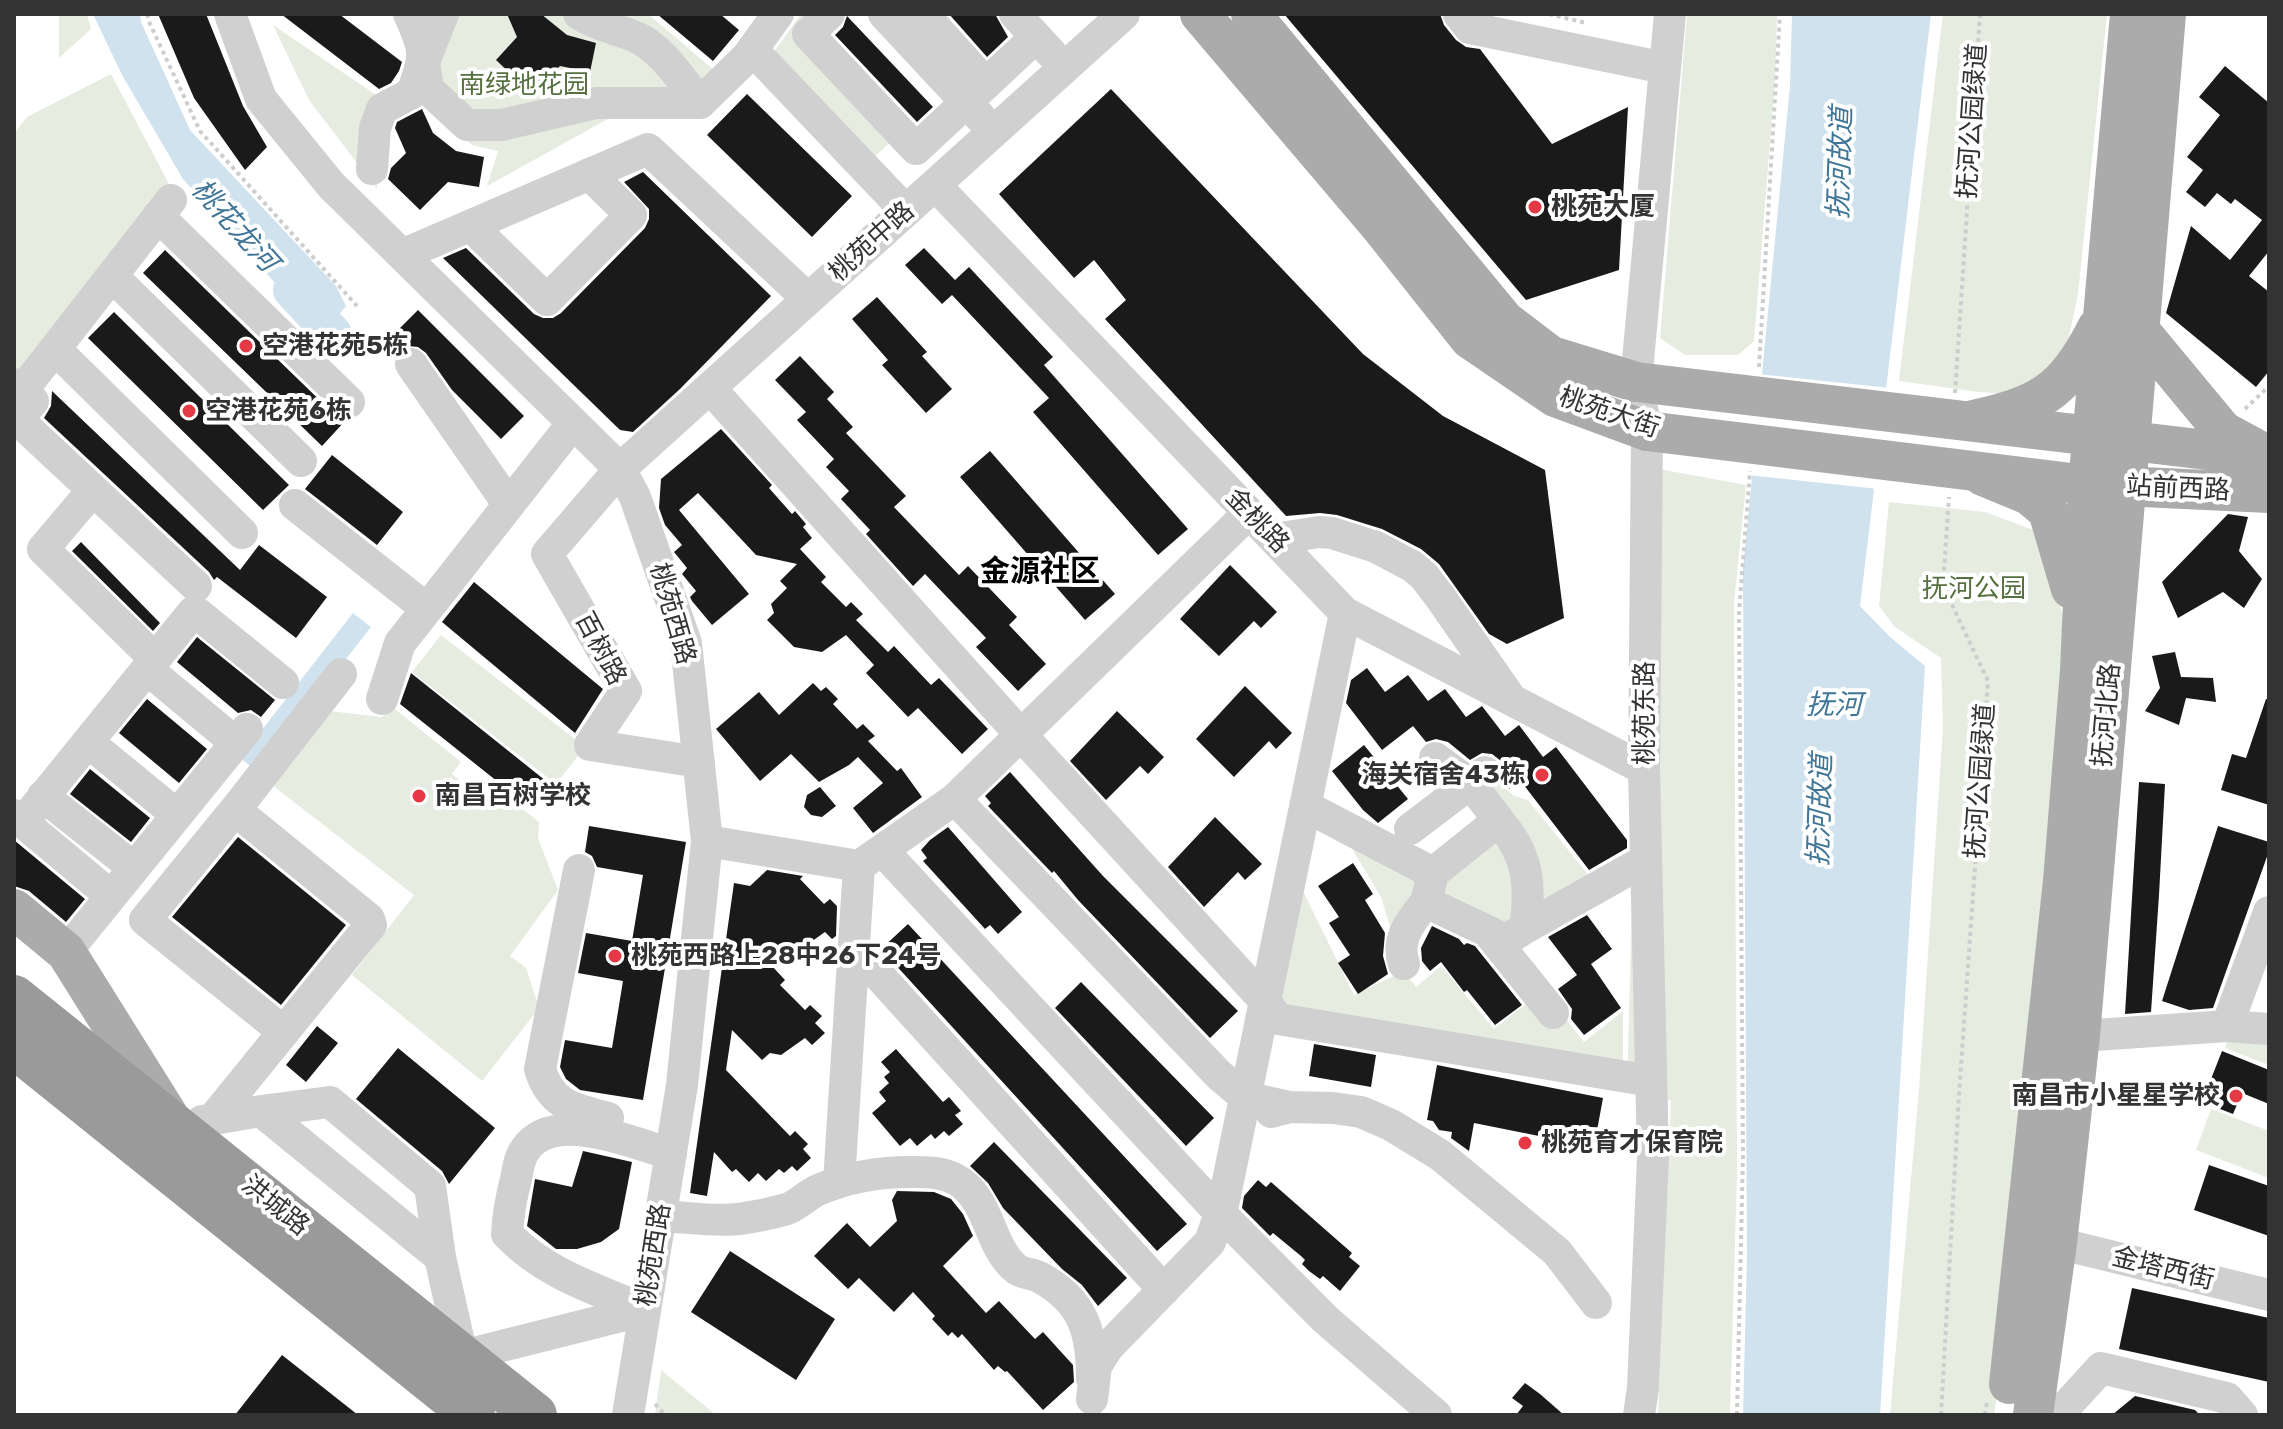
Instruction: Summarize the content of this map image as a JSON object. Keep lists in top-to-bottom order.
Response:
{
  "streets": {
    "highway": ["洪城路"],
    "main road": ["桃苑大街", "站前西路", "抚河北路"],
    "street": [
      "桃苑中路",
      "金桃路",
      "桃苑西路",
      "百树路",
      "桃苑东路",
      "金塔西街"
    ],
    "path": ["抚河公园绿道"]
  },
  "crossings": [
    ["抚河公园绿道", "桃苑大街"],
    ["桃苑中路", "金桃路"],
    ["桃苑中路", "桃苑西路"],
    ["桃苑中路", "百树路"],
    ["桃苑大街", "站前西路"],
    ["桃苑大街", "桃苑东路"],
    ["桃苑大街", "抚河北路"],
    ["站前西路", "抚河北路"],
    ["金桃路", "桃苑东路"],
    ["桃苑西路", "百树路"],
    ["抚河北路", "金塔西街"]
  ],
  "districts": ["金源社区"],
  "water": ["抚河故道", "桃花龙河", "抚河"],
  "parks": ["南绿地花园", "抚河公园"],
  "places": [
    "桃苑大厦",
    "空港花苑5栋",
    "空港花苑6栋",
    "海关宿舍43栋",
    "南昌百树学校",
    "桃苑西路上28中26下24号",
    "南昌市小星星学校",
    "桃苑育才保育院"
  ]
}
